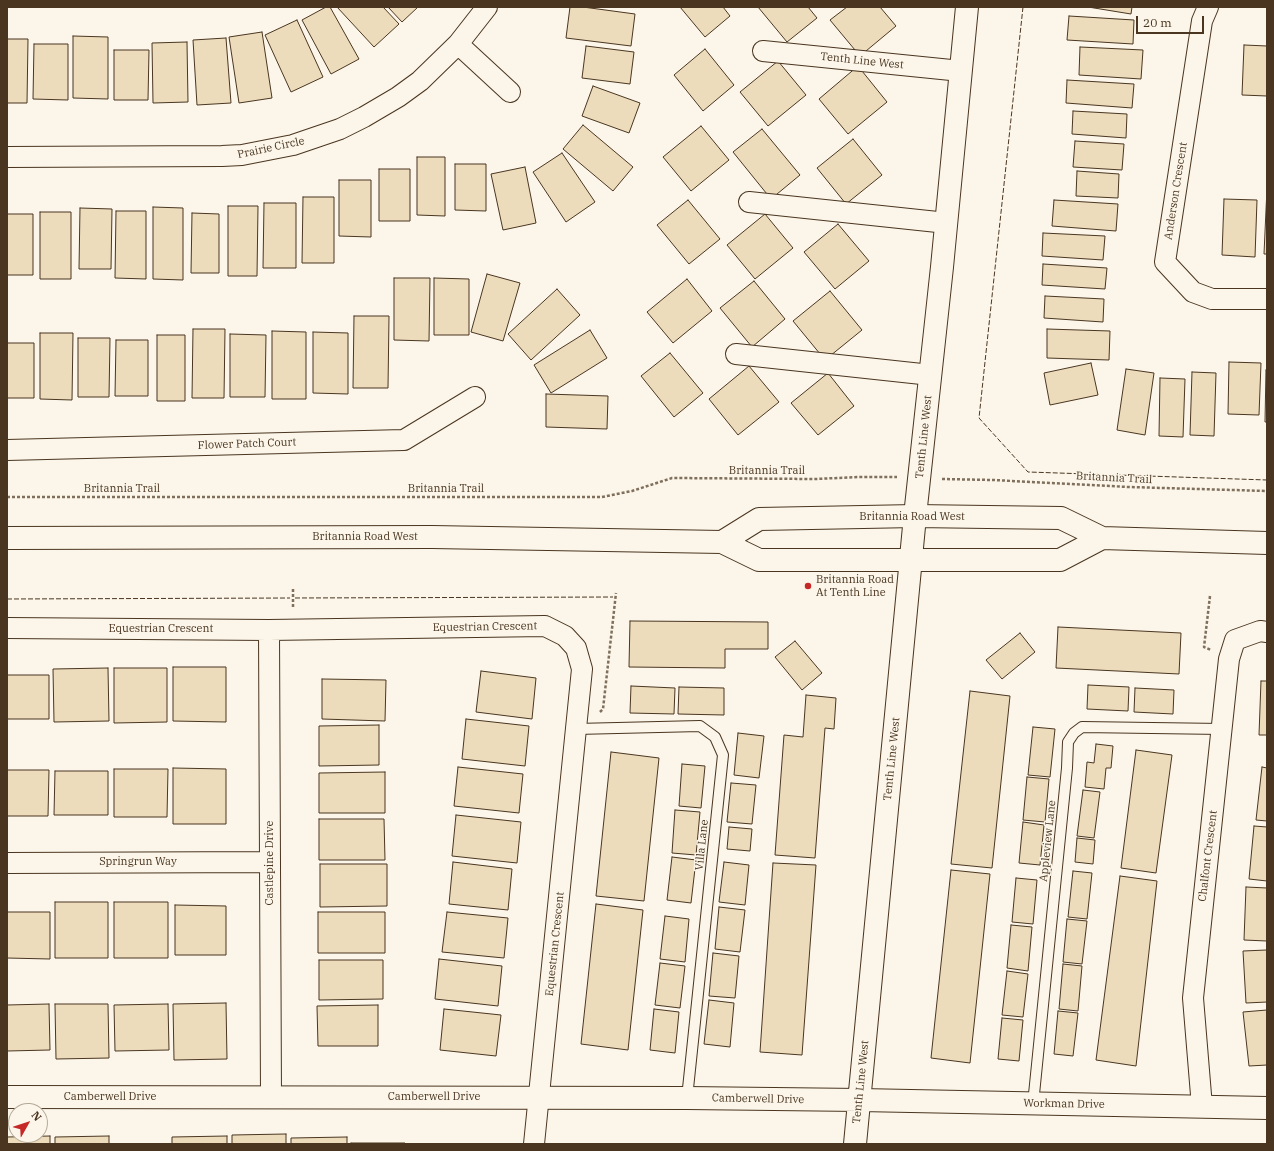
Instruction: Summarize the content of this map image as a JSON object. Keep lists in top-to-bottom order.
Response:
{
  "streets": {
    "street": [
      "Tenth Line West",
      "Prairie Circle",
      "Anderson Crescent",
      "Flower Patch Court",
      "Britannia Road West",
      "Equestrian Crescent",
      "Chalfont Crescent",
      "Springrun Way",
      "Castlepine Drive",
      "Camberwell Drive",
      "Workman Drive"
    ],
    "lane": ["Appleview Lane", "Villa Lane"],
    "path": ["Britannia Trail"]
  },
  "crossings": [
    ["Tenth Line West", "Britannia Road West"],
    ["Tenth Line West", "Camberwell Drive"],
    ["Tenth Line West", "Workman Drive"],
    ["Equestrian Crescent", "Villa Lane"],
    ["Equestrian Crescent", "Castlepine Drive"],
    ["Equestrian Crescent", "Camberwell Drive"],
    ["Appleview Lane", "Chalfont Crescent"],
    ["Appleview Lane", "Workman Drive"],
    ["Villa Lane", "Camberwell Drive"],
    ["Chalfont Crescent", "Workman Drive"],
    ["Springrun Way", "Castlepine Drive"],
    ["Castlepine Drive", "Camberwell Drive"],
    ["Camberwell Drive", "Workman Drive"]
  ],
  "places": ["Britannia Road At Tenth Line"],
  "scale_bar": "20 m",
  "north": "top right"
}
